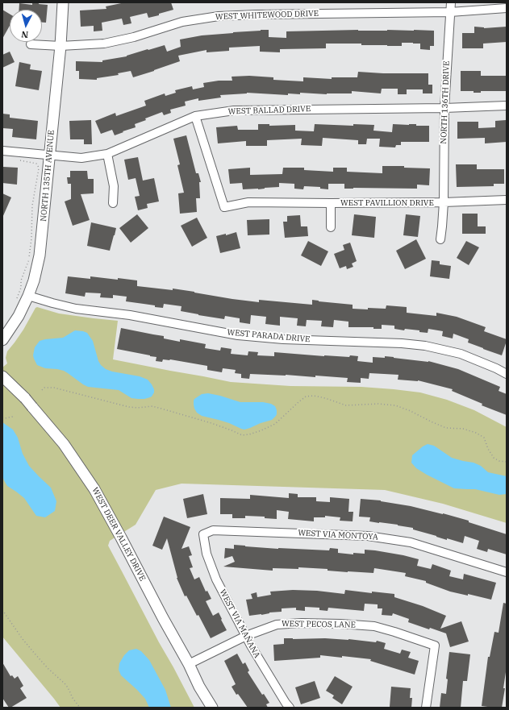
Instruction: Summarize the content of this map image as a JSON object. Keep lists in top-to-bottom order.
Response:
{
  "streets": {
    "street": [
      "WEST WHITEWOOD DRIVE",
      "NORTH 136TH DRIVE",
      "WEST BALLAD DRIVE",
      "NORTH 135TH AVENUE",
      "WEST PAVILLION DRIVE",
      "WEST PARADA DRIVE",
      "WEST DEER VALLEY DRIVE",
      "WEST VIA MONTOYA",
      "WEST VIA MAÑANA",
      "WEST PECOS LANE"
    ]
  },
  "crossings": [
    ["WEST WHITEWOOD DRIVE", "NORTH 136TH DRIVE"],
    ["WEST WHITEWOOD DRIVE", "NORTH 135TH AVENUE"],
    ["NORTH 136TH DRIVE", "WEST BALLAD DRIVE"],
    ["NORTH 136TH DRIVE", "WEST PAVILLION DRIVE"],
    ["WEST BALLAD DRIVE", "NORTH 135TH AVENUE"],
    ["WEST BALLAD DRIVE", "WEST PAVILLION DRIVE"],
    ["NORTH 135TH AVENUE", "WEST PARADA DRIVE"],
    ["WEST DEER VALLEY DRIVE", "WEST PECOS LANE"],
    ["WEST VIA MONTOYA", "WEST VIA MAÑANA"],
    ["WEST VIA MAÑANA", "WEST PECOS LANE"]
  ],
  "north": "bottom"
}
